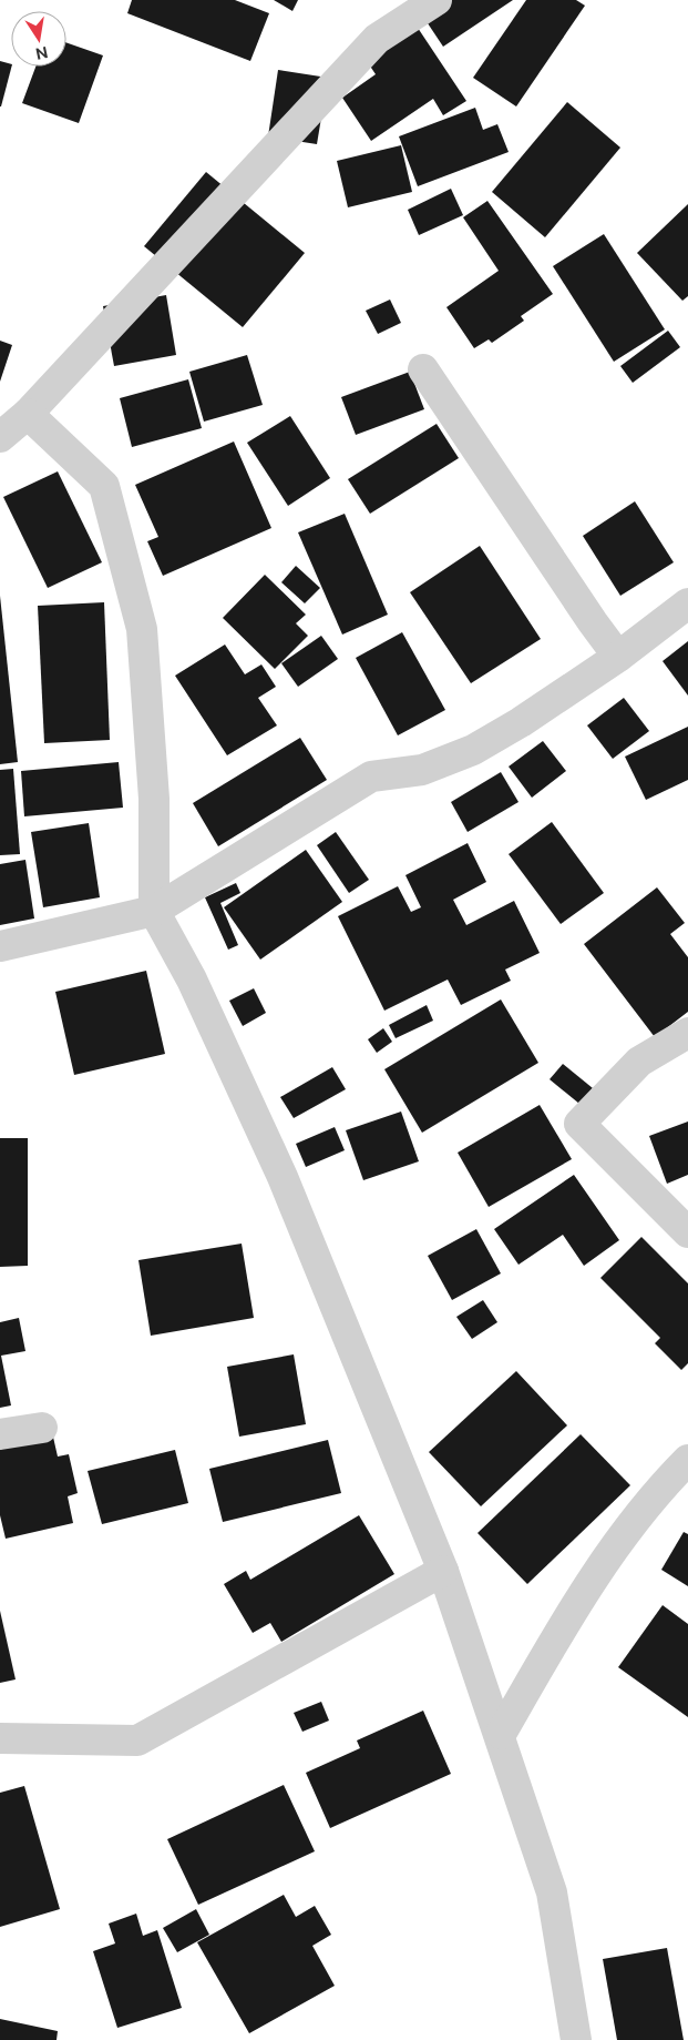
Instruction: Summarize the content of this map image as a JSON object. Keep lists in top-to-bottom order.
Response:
{
  "north": "bottom"
}
